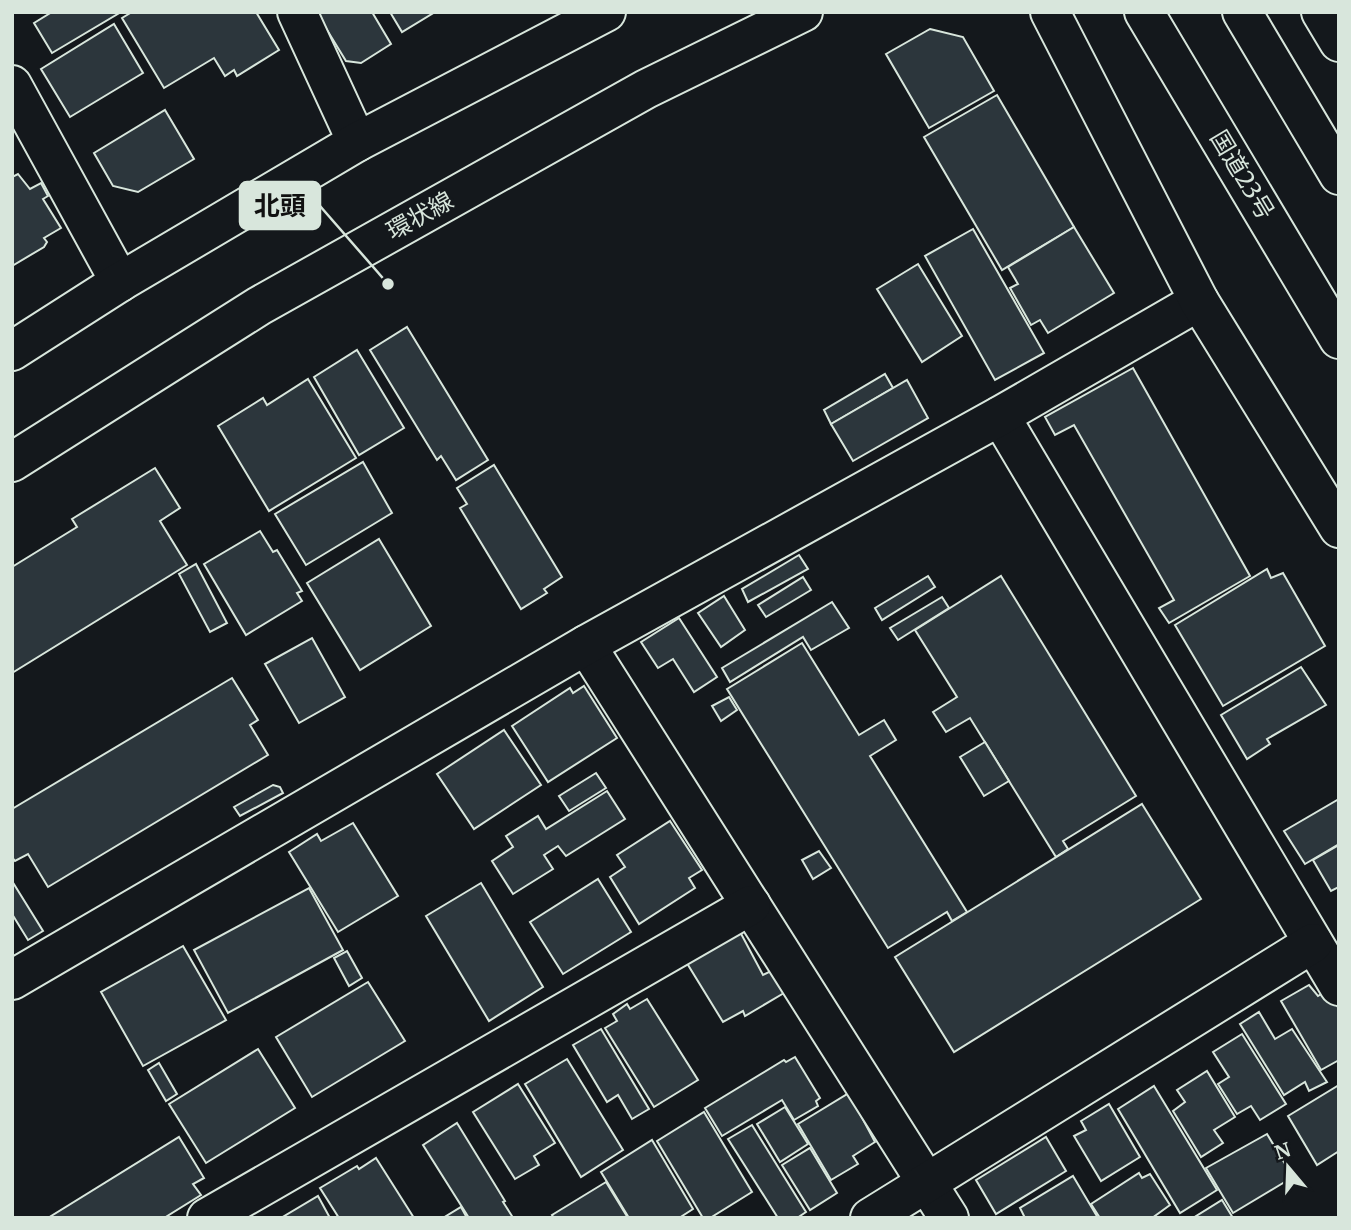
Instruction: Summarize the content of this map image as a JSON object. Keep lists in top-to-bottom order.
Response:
{
  "streets": {
    "main road": ["国道23号", "環状線"]
  },
  "places": ["北頭"],
  "north": "top"
}
